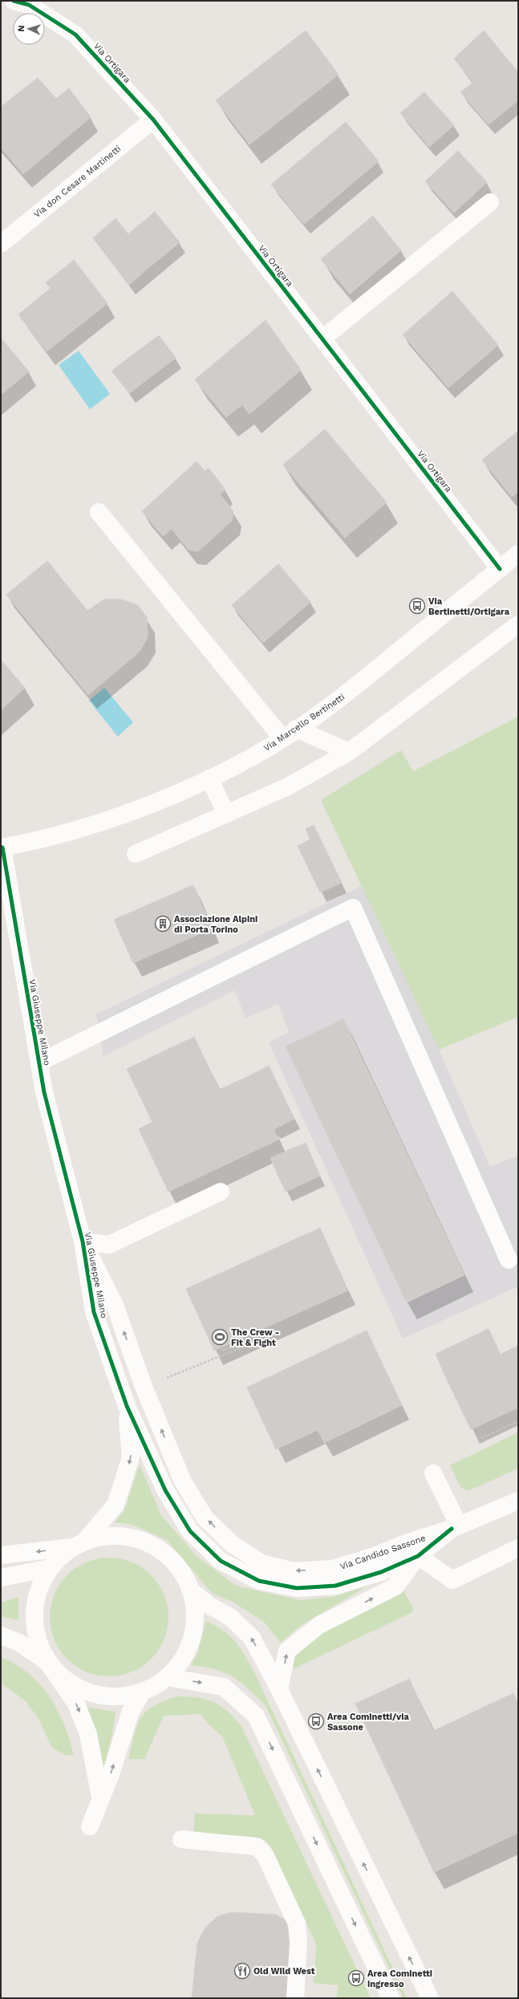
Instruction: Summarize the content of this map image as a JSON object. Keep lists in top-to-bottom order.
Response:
{
  "streets": {
    "street": [
      "Via Ortigara",
      "Via don Cesare Martinetti",
      "Via Marcello Bertinetti",
      "Via Giuseppe Milano",
      "Via Candido Sassone"
    ]
  },
  "crossings": [
    ["Via Ortigara", "Via don Cesare Martinetti"],
    ["Via Ortigara", "Via Marcello Bertinetti"],
    ["Via Marcello Bertinetti", "Via Giuseppe Milano"],
    ["Via Giuseppe Milano", "Via Candido Sassone"]
  ],
  "places": {
    "bus stop": ["Via Bertinetti/Ortigara", "Area Cominetti/via Sassone", "Area Cominetti ingresso"],
    "building": ["Associazione Alpini di Porta Torino"],
    "sports": ["The Crew - Fit & Fight"],
    "restaurant": ["Old Wild West"]
  },
  "north": "left"
}
